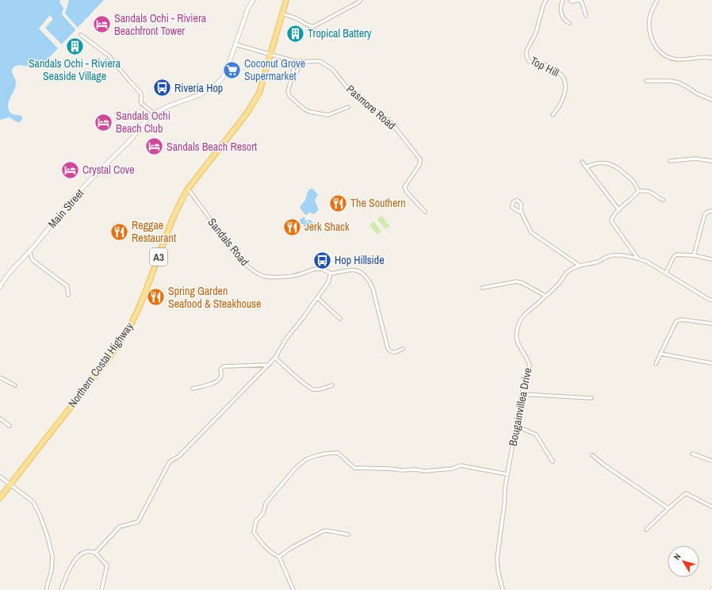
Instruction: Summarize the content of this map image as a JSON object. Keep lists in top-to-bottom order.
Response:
{
  "streets": {
    "main road": ["A3", "Northern Costal Highway"],
    "street": [
      "Top Hill",
      "Pasmore Road",
      "Main Street",
      "Sandals Road",
      "Bougainvillea Drive"
    ]
  },
  "crossings": [
    ["Pasmore Road", "Main Street"],
    ["Pasmore Road", "Northern Costal Highway"],
    ["Sandals Road", "Northern Costal Highway"]
  ],
  "places": {
    "hotel": [
      "Sandals Ochi - Riviera Beachfront Tower",
      "Sandals Ochi Beach Club",
      "Sandals Beach Resort",
      "Crystal Cove"
    ],
    "building": ["Tropical Battery", "Sandals Ochi - Riviera Seaside Village"],
    "supermarket": ["Coconut Grove Supermarket"],
    "bus stop": ["Riveria Hop", "Hop Hillside"],
    "restaurant": [
      "The Southern",
      "Jerk Shack",
      "Reggae Restaurant",
      "Spring Garden Seafood & Steakhouse"
    ]
  },
  "north": "top left"
}
